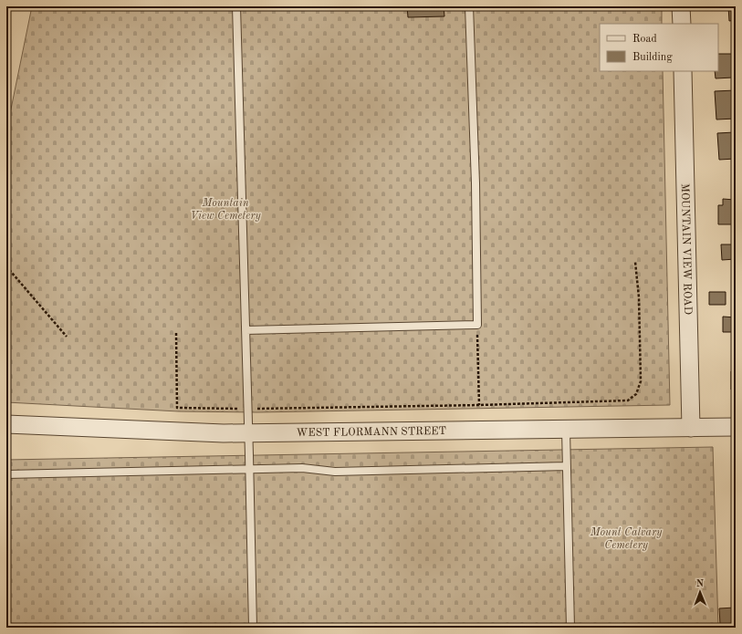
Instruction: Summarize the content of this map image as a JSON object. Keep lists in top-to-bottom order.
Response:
{
  "streets": {
    "street": ["MOUNTAIN VIEW ROAD", "WEST FLORMANN STREET"]
  },
  "crossings": [
    ["MOUNTAIN VIEW ROAD", "WEST FLORMANN STREET"]
  ],
  "parks": ["Mountain View Cemetery", "Mount Calvary Cemetery"],
  "legend": ["Road", "Building"],
  "north": "top"
}
